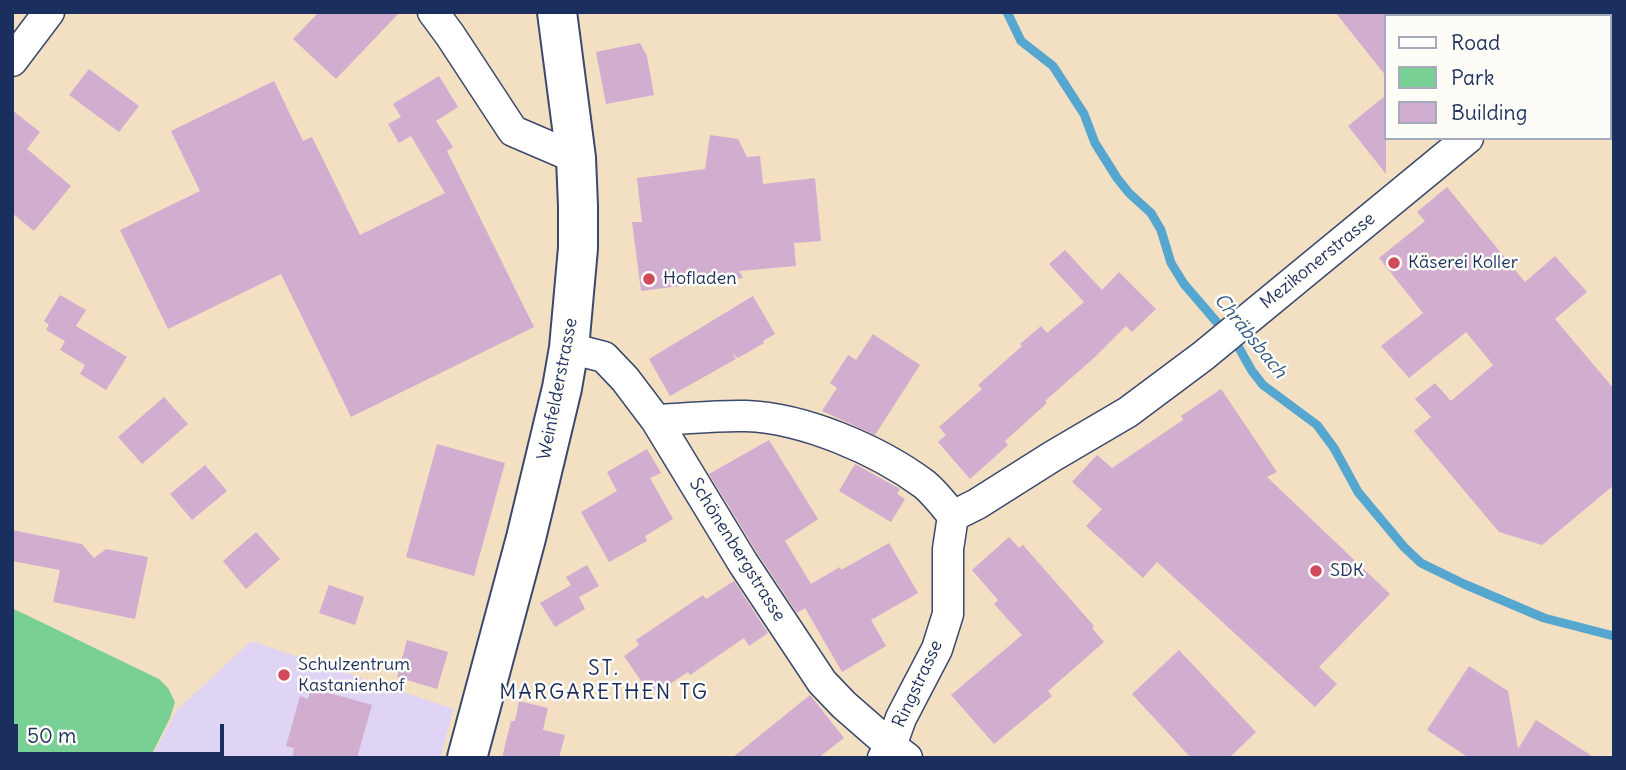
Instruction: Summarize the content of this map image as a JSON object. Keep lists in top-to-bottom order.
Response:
{
  "streets": {
    "main road": ["Weinfelderstrasse"],
    "street": ["Mezikonerstrasse", "Schönenbergstrasse", "Ringstrasse"]
  },
  "crossings": [
    ["Mezikonerstrasse", "Ringstrasse"],
    ["Weinfelderstrasse", "Schönenbergstrasse"],
    ["Schönenbergstrasse", "Ringstrasse"]
  ],
  "districts": ["ST. MARGARETHEN TG"],
  "water": ["Chräbsbach"],
  "places": [
    "Käserei Koller",
    "Hofladen",
    "SDK",
    "Schulzentrum Kastanienhof"
  ],
  "legend": ["Road", "Park", "Building"],
  "scale_bar": "50 m"
}
